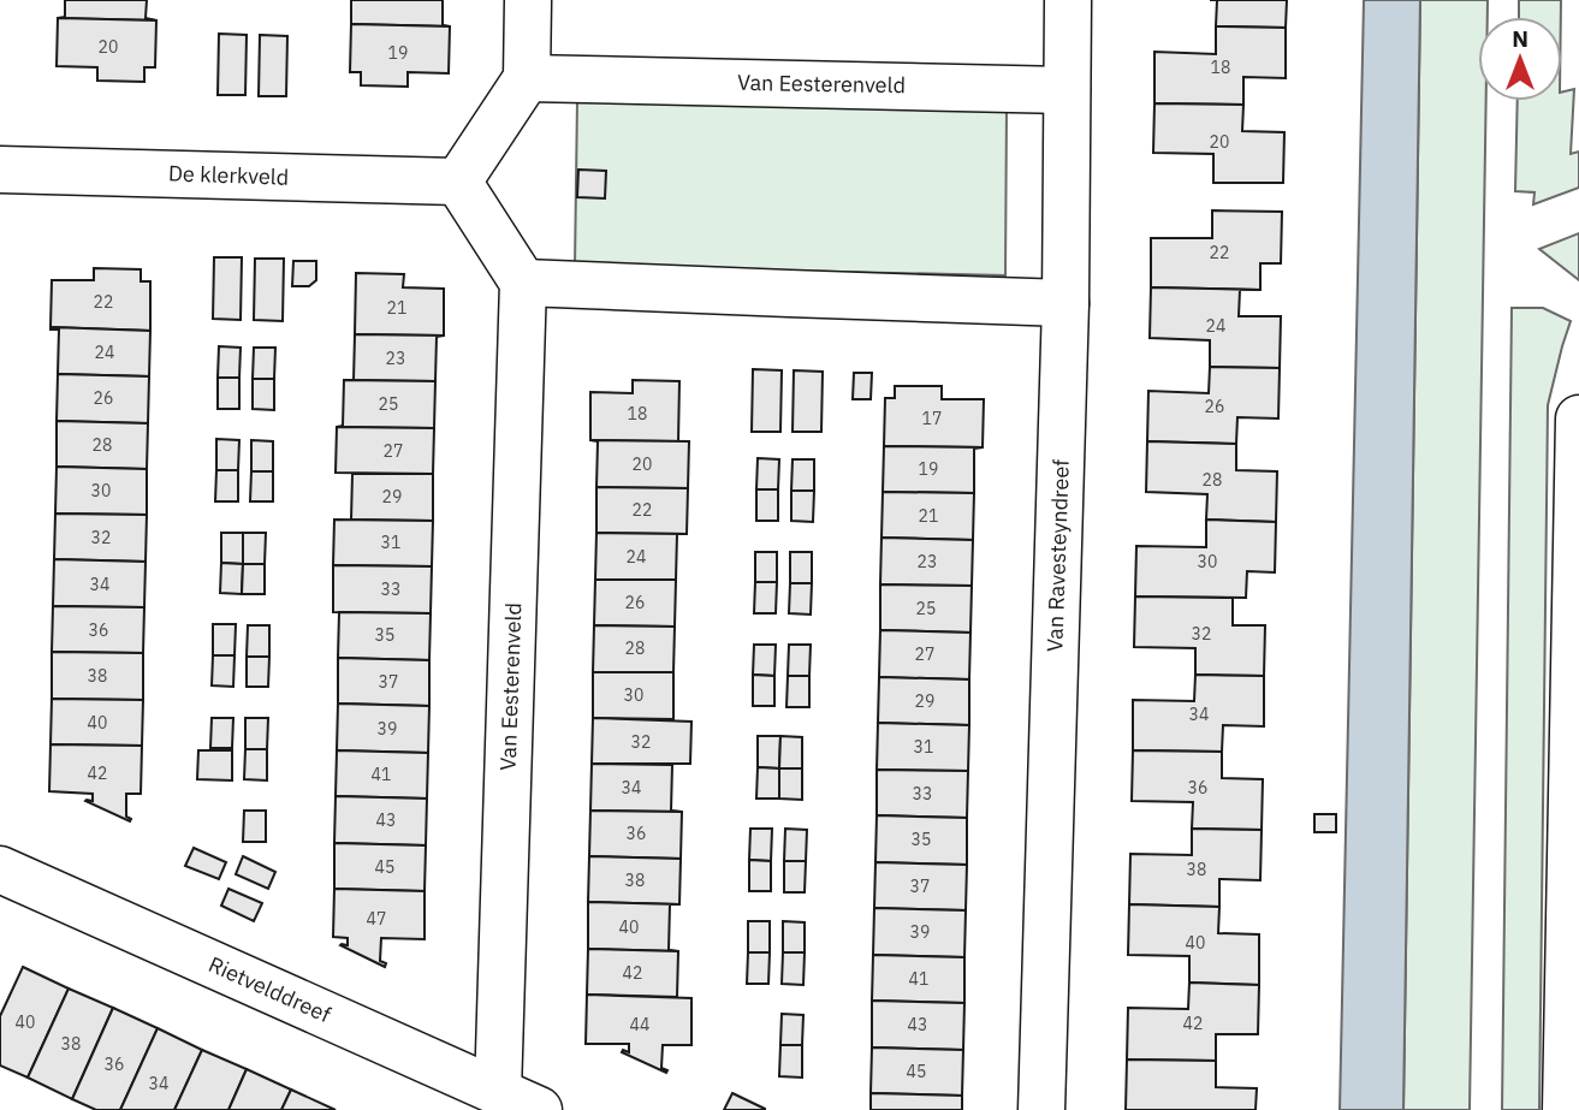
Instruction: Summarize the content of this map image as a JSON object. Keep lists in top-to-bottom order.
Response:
{
  "streets": {
    "street": [
      "Van Eesterenveld",
      "De klerkveld",
      "Van Ravesteyndreef",
      "Rietvelddreef"
    ]
  },
  "crossings": [
    ["Van Eesterenveld", "Van Ravesteyndreef"],
    ["Van Eesterenveld", "Rietvelddreef"]
  ],
  "house_numbers": [
    "20",
    "19",
    "18",
    "20",
    "22",
    "22",
    "21",
    "24",
    "24",
    "23",
    "26",
    "25",
    "26",
    "18",
    "17",
    "28",
    "27",
    "20",
    "19",
    "28",
    "30",
    "29",
    "22",
    "21",
    "32",
    "31",
    "24",
    "23",
    "30",
    "34",
    "33",
    "26",
    "25",
    "36",
    "32",
    "35",
    "28",
    "27",
    "38",
    "37",
    "30",
    "29",
    "34",
    "40",
    "39",
    "32",
    "31",
    "42",
    "41",
    "34",
    "36",
    "33",
    "43",
    "36",
    "35",
    "45",
    "38",
    "38",
    "37",
    "47",
    "40",
    "39",
    "40",
    "42",
    "41",
    "40",
    "42",
    "44",
    "43",
    "38",
    "36",
    "45",
    "34"
  ],
  "north": "top"
}
